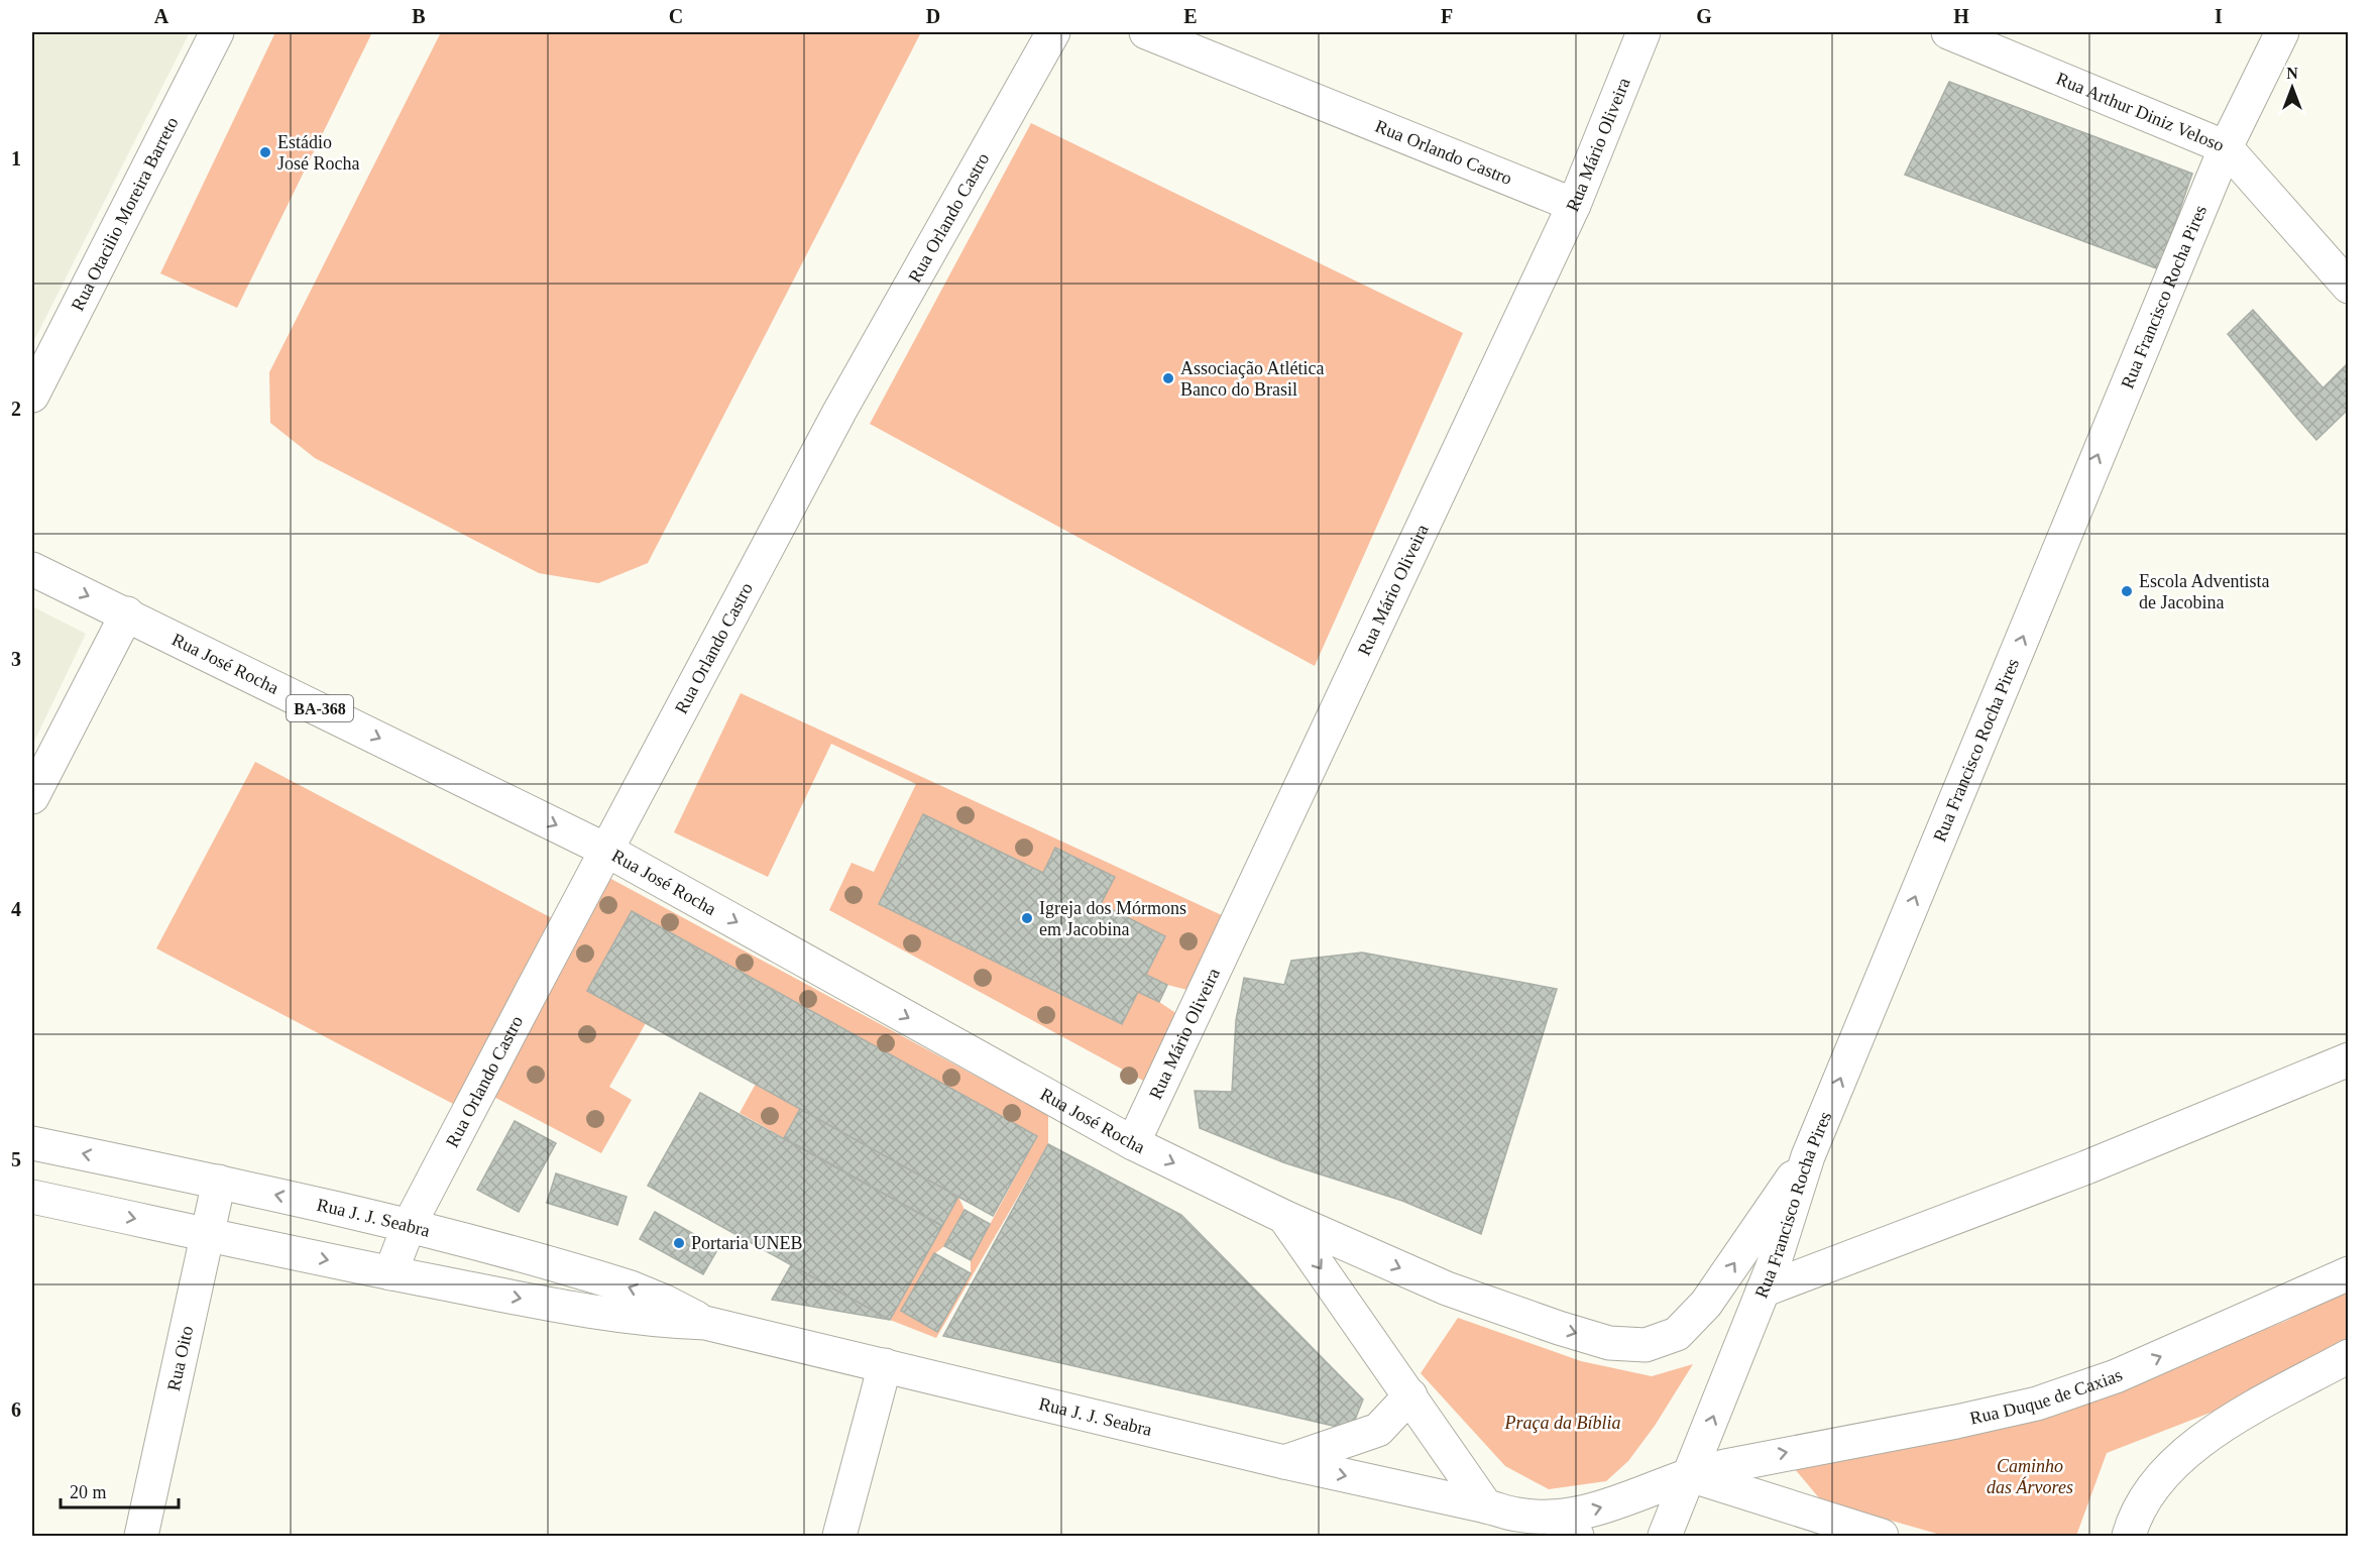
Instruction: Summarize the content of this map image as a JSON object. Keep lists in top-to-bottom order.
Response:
{
  "streets": {
    "street": [
      "Rua Arthur Diniz Veloso",
      "Rua Mário Oliveira",
      "Rua Orlando Castro",
      "Rua Otacilio Moreira Barreto",
      "Rua Francisco Rocha Pires",
      "Rua José Rocha",
      "BA-368",
      "Rua J. J. Seabra",
      "Rua Oito",
      "Rua Duque de Caxias"
    ]
  },
  "crossings": [
    ["Rua Arthur Diniz Veloso", "Rua Francisco Rocha Pires"],
    ["Rua Mário Oliveira", "Rua Orlando Castro"],
    ["Rua Mário Oliveira", "Rua José Rocha"],
    ["Rua Orlando Castro", "Rua José Rocha"],
    ["Rua Orlando Castro", "Rua J. J. Seabra"],
    ["Rua Francisco Rocha Pires", "Rua José Rocha"],
    ["Rua Francisco Rocha Pires", "Rua J. J. Seabra"],
    ["Rua Francisco Rocha Pires", "Rua Duque de Caxias"],
    ["Rua J. J. Seabra", "Rua Oito"],
    ["Rua J. J. Seabra", "Rua Duque de Caxias"]
  ],
  "one_way": ["Rua Francisco Rocha Pires", "Rua José Rocha"],
  "parks": ["Praça da Bíblia", "Caminho das Árvores"],
  "places": [
    "Estádio José Rocha",
    "Associação Atlética Banco do Brasil",
    "Escola Adventista de Jacobina",
    "Igreja dos Mórmons em Jacobina",
    "Portaria UNEB"
  ],
  "scale_bar": "20 m",
  "north": "top",
  "grid": {
    "columns": [
      "A",
      "B",
      "C",
      "D",
      "E",
      "F",
      "G",
      "H",
      "I"
    ],
    "rows": [
      "1",
      "2",
      "3",
      "4",
      "5",
      "6"
    ]
  }
}
